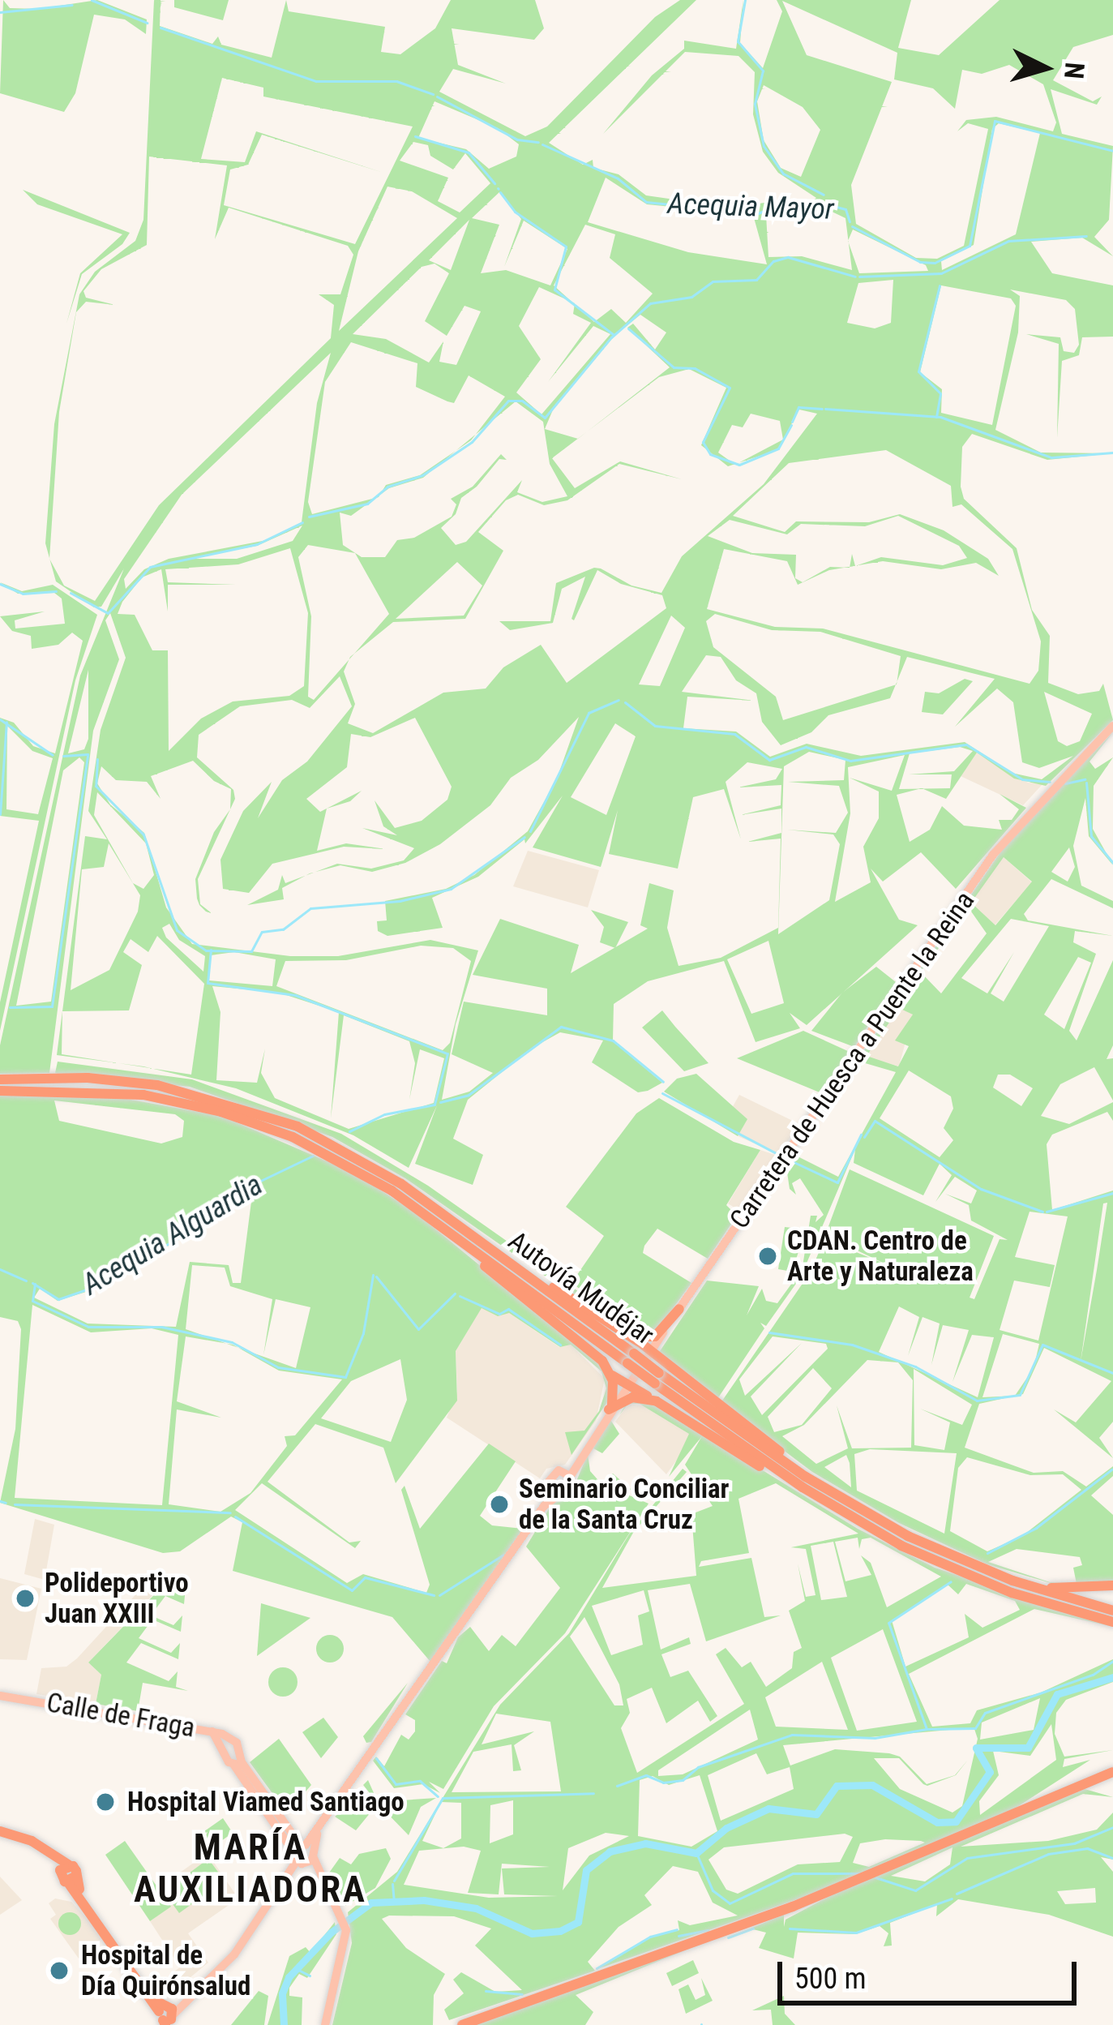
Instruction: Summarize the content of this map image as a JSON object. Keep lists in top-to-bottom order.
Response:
{
  "streets": {
    "highway": ["Autovía Mudéjar"],
    "main road": ["Carretera de Huesca a Puente la Reina", "Calle de Fraga"]
  },
  "districts": ["MARÍA AUXILIADORA"],
  "water": ["Acequia Mayor", "Acequia Alguardia"],
  "places": [
    "CDAN. Centro de Arte y Naturaleza",
    "Seminario Conciliar de la Santa Cruz",
    "Polideportivo Juan XXIII",
    "Hospital Viamed Santiago",
    "Hospital de Día Quirónsalud"
  ],
  "scale_bar": "500 m",
  "north": "right"
}
